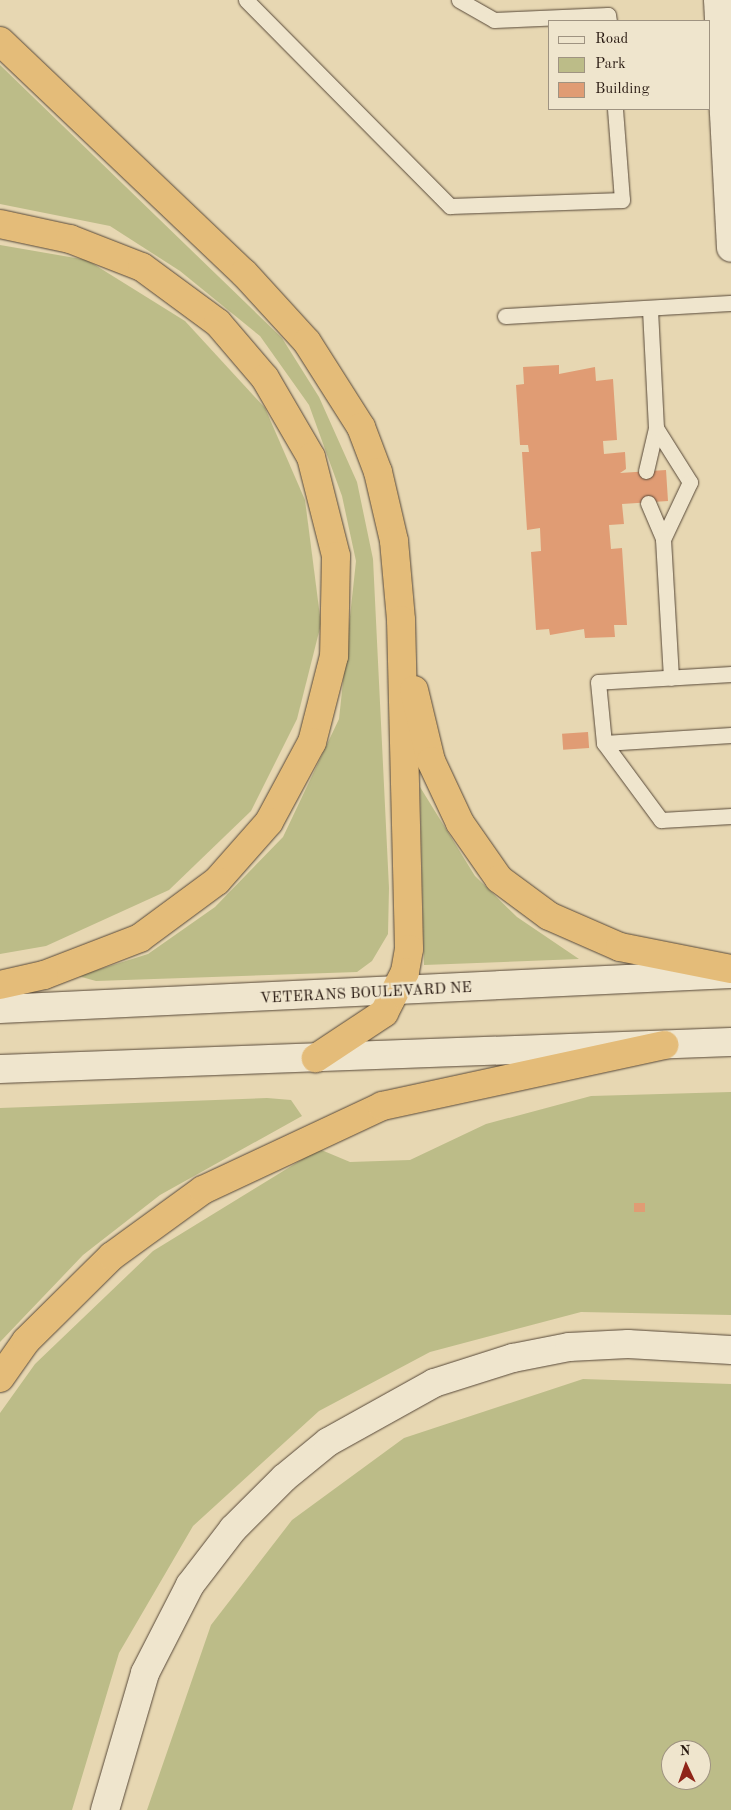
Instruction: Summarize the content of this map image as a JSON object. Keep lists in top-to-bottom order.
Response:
{
  "streets": {
    "main road": ["VETERANS BOULEVARD NE"]
  },
  "legend": ["Road", "Park", "Building"],
  "north": "top"
}
